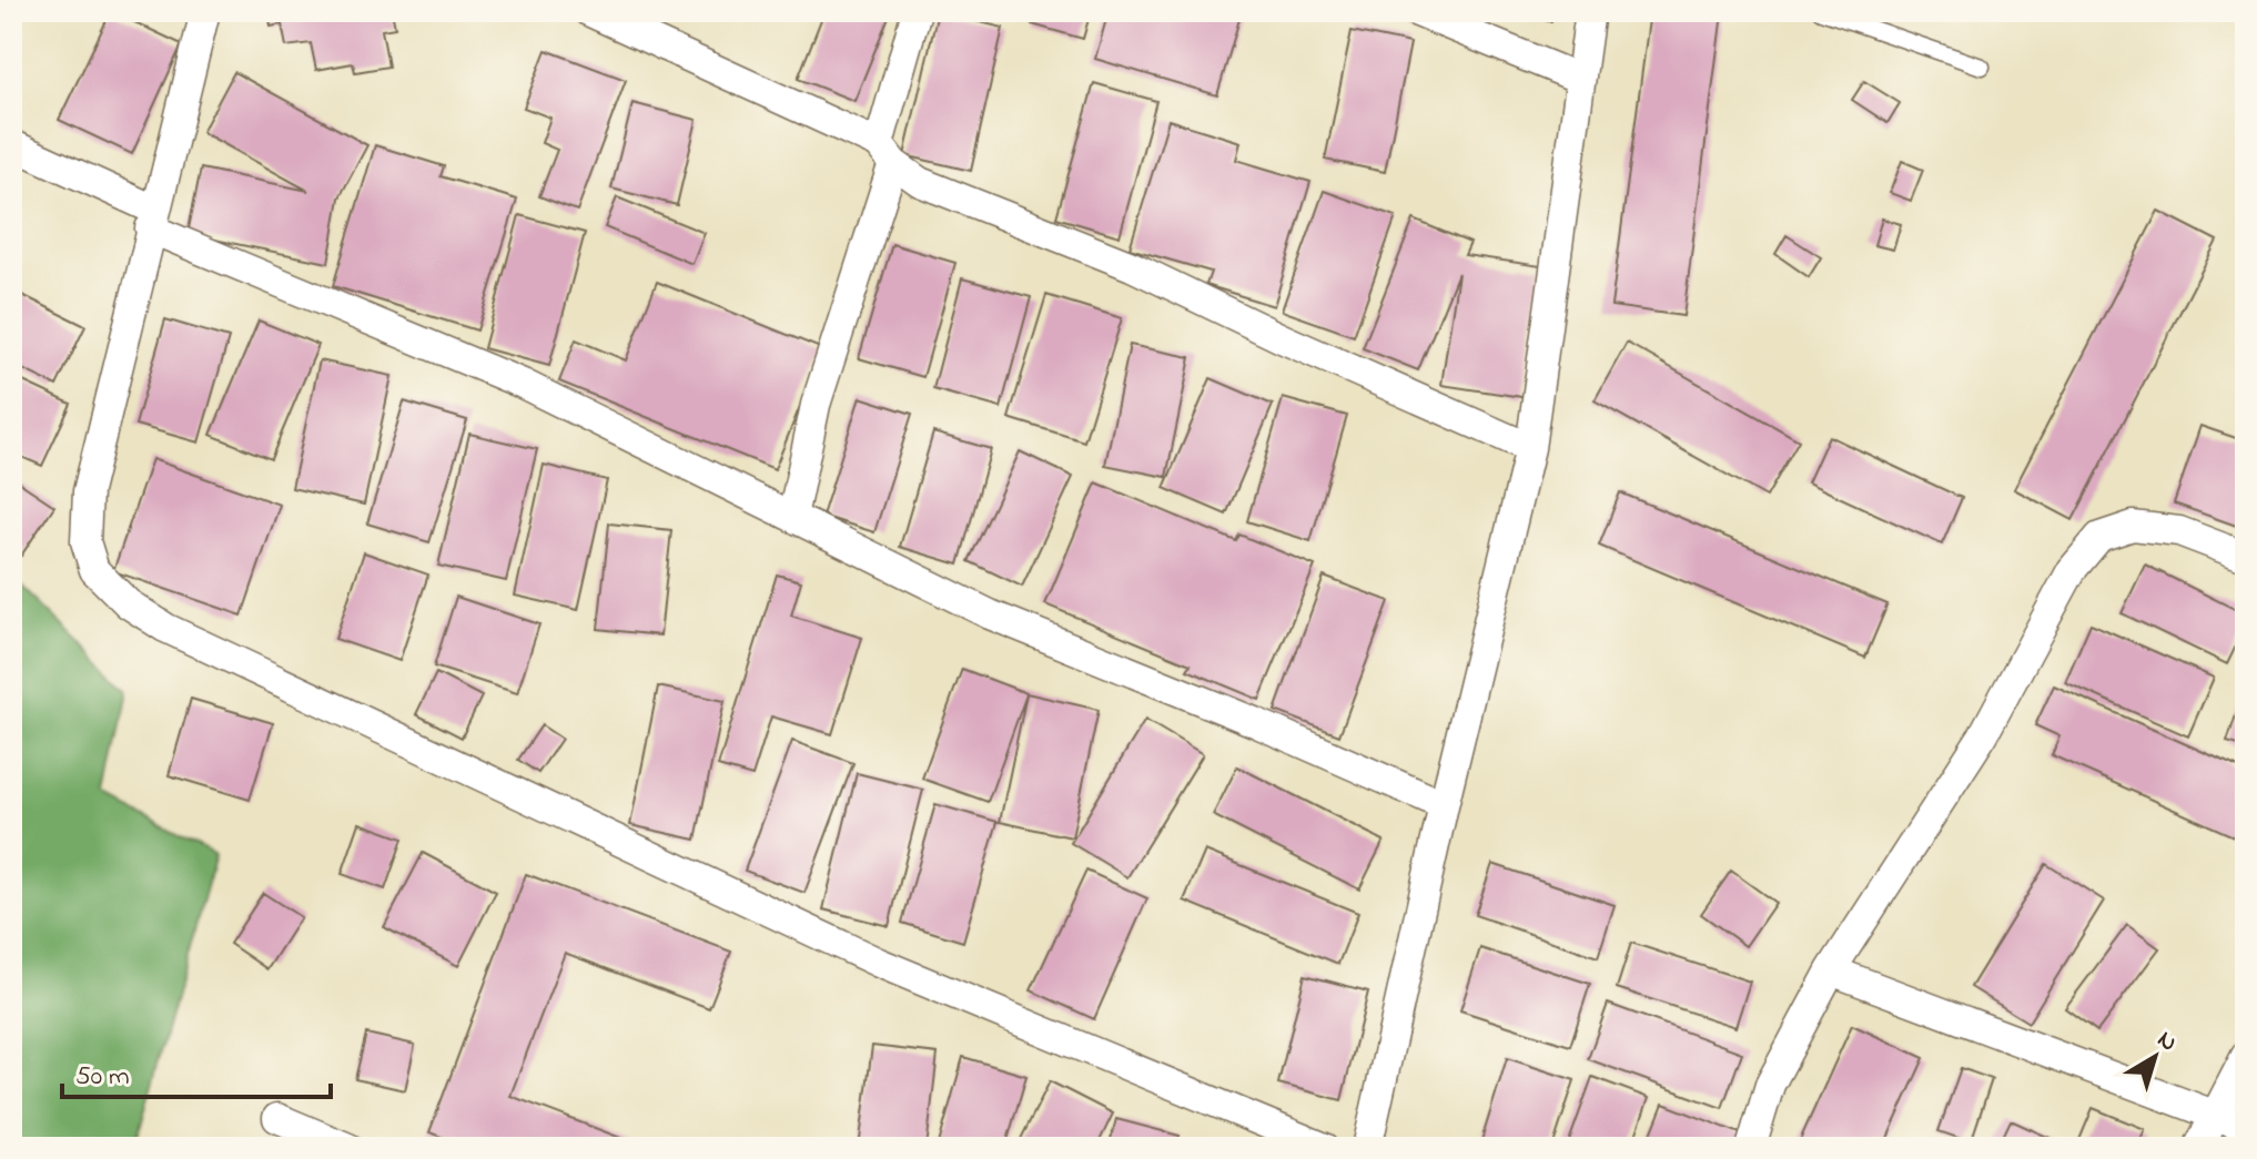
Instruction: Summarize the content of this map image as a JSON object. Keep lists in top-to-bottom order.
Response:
{
  "scale_bar": "50 m",
  "north": "top right"
}
